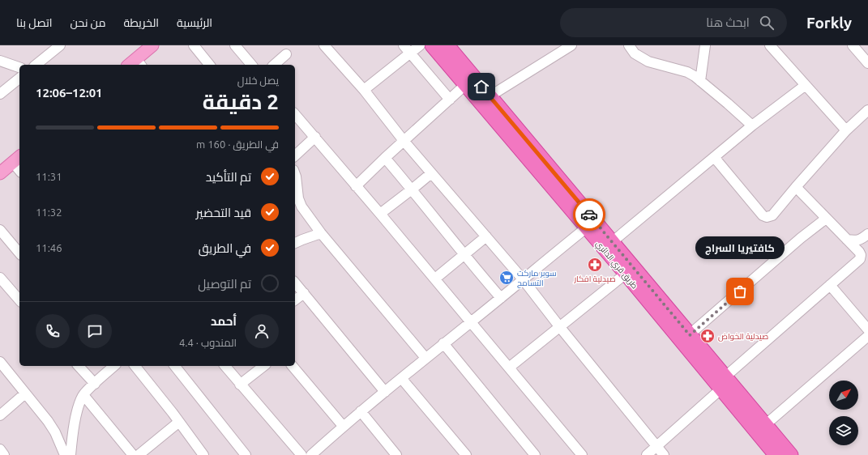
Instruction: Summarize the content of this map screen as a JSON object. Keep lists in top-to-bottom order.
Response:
{
  "streets": {
    "highway": ["طريق قري الدائري"]
  },
  "places": {
    "pharmacy": ["صيدلية افكار", "صيدلية الخواض"],
    "supermarket": ["سوبر ماركت التسامح"],
    "other": ["كافتيريا السراج"]
  },
  "north": "top right",
  "page": {
    "header": "Forkly",
    "search": "ابحث هنا",
    "nav": [
      "الرئيسية",
      "الخريطة",
      "من نحن",
      "اتصل بنا"
    ],
    "heading": ["2 دقيقة", "يصل خلال", "12:01–12:06"],
    "panel": ["أحمد", "المندوب · 4.4"],
    "bar": "في الطريق · 160 m",
    "list": [
      ["تم التأكيد", "11:31"],
      ["قيد التحضير", "11:32"],
      ["في الطريق", "11:46"],
      "تم التوصيل"
    ],
    "bubble": "كافتيريا السراج"
  }
}
